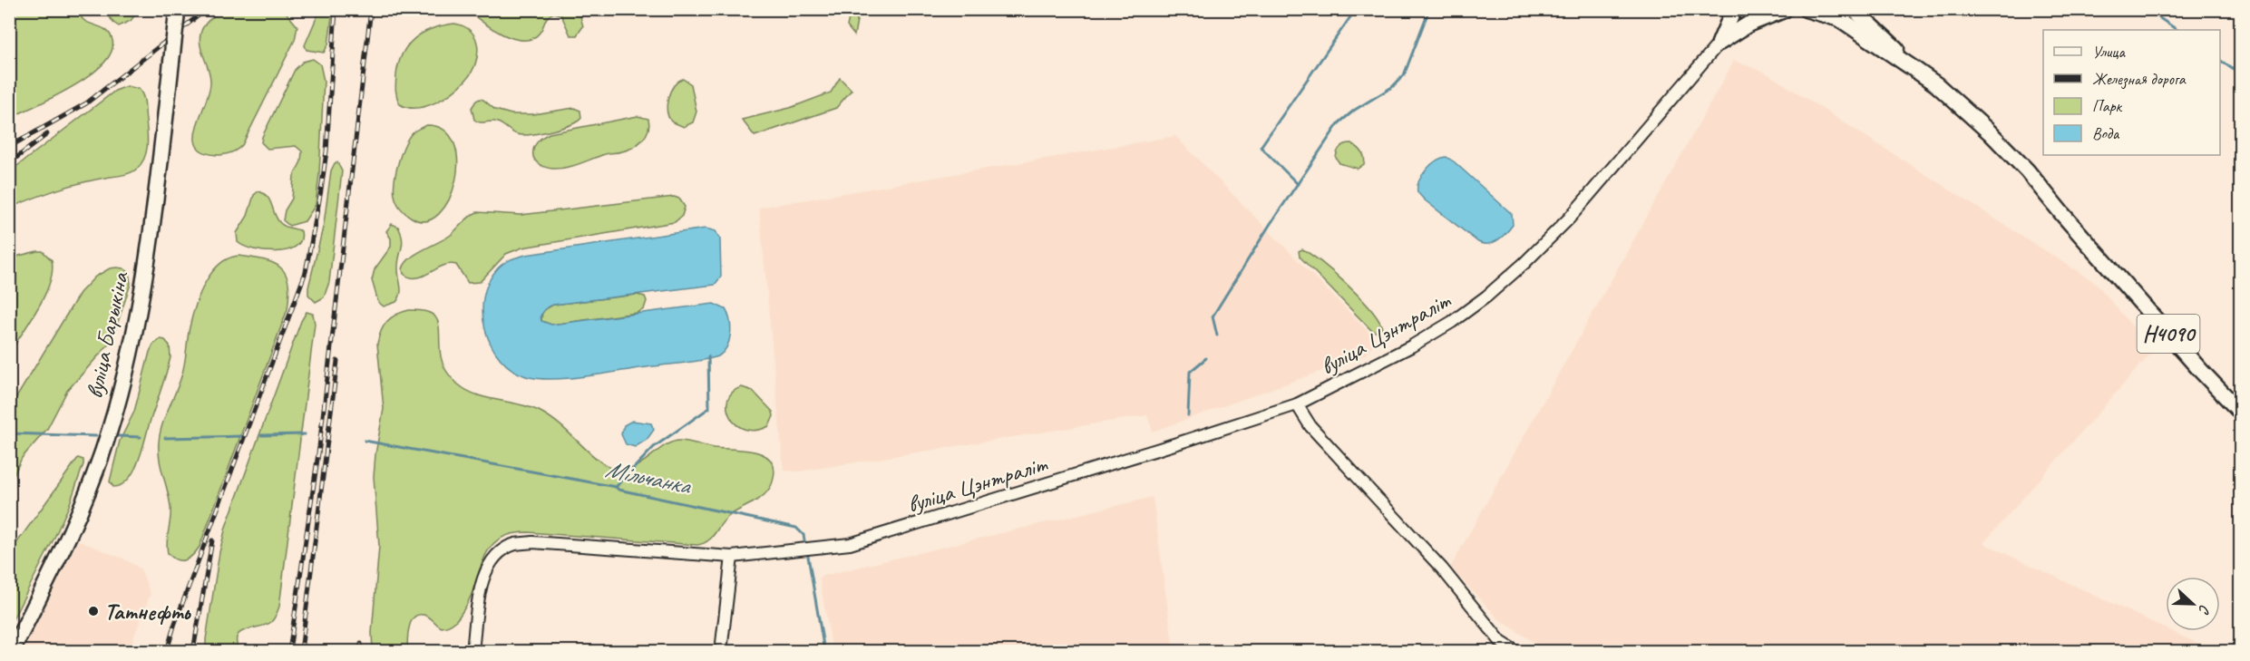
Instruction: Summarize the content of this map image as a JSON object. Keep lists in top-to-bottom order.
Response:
{
  "streets": {
    "main road": ["Н4090", "вуліца Барыкіна"],
    "street": ["вуліца Цэнтраліт"]
  },
  "water": ["Мільчанка"],
  "places": ["Татнефть"],
  "legend": [
    "Улица",
    "Железная дорога",
    "Парк",
    "Вода"
  ],
  "north": "right"
}
